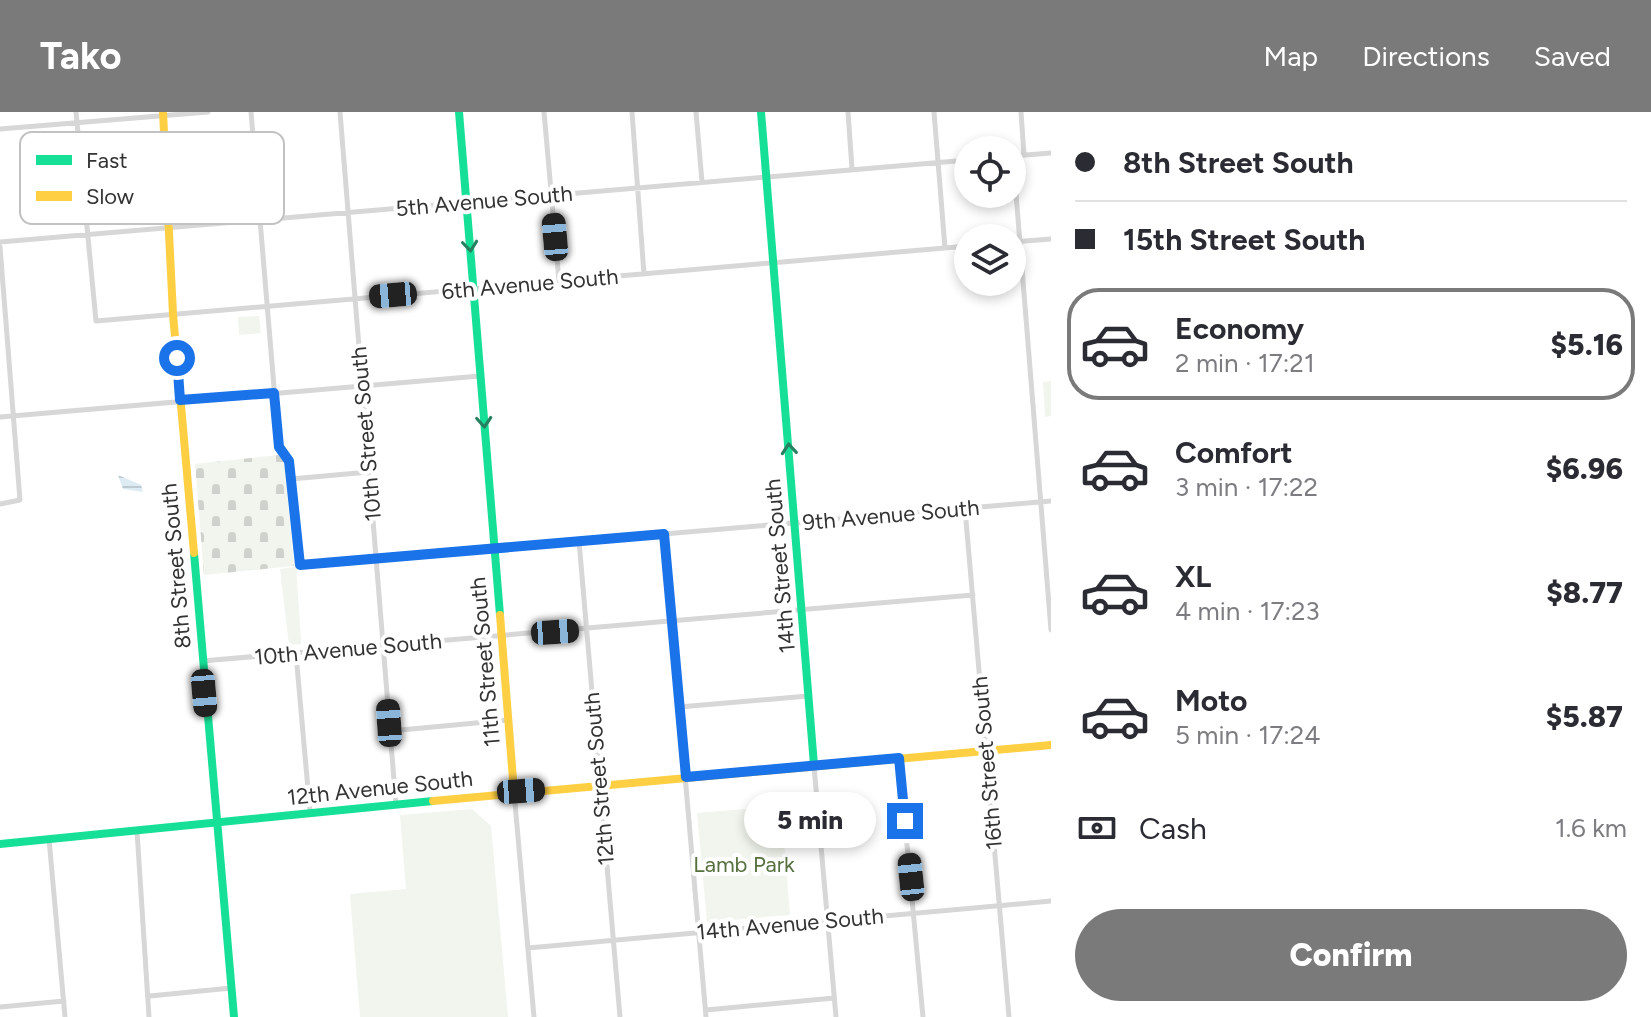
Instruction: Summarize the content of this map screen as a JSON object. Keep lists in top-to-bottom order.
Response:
{
  "streets": {
    "street": [
      "5th Avenue South",
      "6th Avenue South",
      "10th Street South",
      "9th Avenue South",
      "8th Street South",
      "14th Street South",
      "10th Avenue South",
      "11th Street South",
      "16th Street South",
      "12th Street South",
      "12th Avenue South",
      "14th Avenue South"
    ]
  },
  "crossings": [
    ["5th Avenue South", "6th Avenue South"],
    ["5th Avenue South", "10th Street South"],
    ["5th Avenue South", "8th Street South"],
    ["5th Avenue South", "14th Street South"],
    ["5th Avenue South", "11th Street South"],
    ["6th Avenue South", "10th Street South"],
    ["6th Avenue South", "8th Street South"],
    ["6th Avenue South", "14th Street South"],
    ["6th Avenue South", "11th Street South"],
    ["10th Street South", "9th Avenue South"],
    ["10th Street South", "10th Avenue South"],
    ["10th Street South", "12th Avenue South"],
    ["9th Avenue South", "14th Street South"],
    ["9th Avenue South", "11th Street South"],
    ["9th Avenue South", "16th Street South"],
    ["9th Avenue South", "12th Street South"],
    ["8th Street South", "10th Avenue South"],
    ["8th Street South", "12th Avenue South"],
    ["14th Street South", "10th Avenue South"],
    ["14th Street South", "12th Avenue South"],
    ["14th Street South", "14th Avenue South"],
    ["10th Avenue South", "11th Street South"],
    ["10th Avenue South", "16th Street South"],
    ["10th Avenue South", "12th Street South"],
    ["11th Street South", "12th Avenue South"],
    ["11th Street South", "14th Avenue South"],
    ["16th Street South", "12th Avenue South"],
    ["16th Street South", "14th Avenue South"],
    ["12th Street South", "12th Avenue South"],
    ["12th Street South", "14th Avenue South"]
  ],
  "parks": ["Lamb Park"],
  "legend": ["Fast", "Slow"],
  "page": {
    "header": "Tako",
    "nav": ["Map", "Directions", "Saved"],
    "banner": ["8th Street South", "15th Street South"],
    "list": [
      {
        "name": "Economy",
        "note": "2 min · 17:21",
        "value": "$5.16"
      },
      {
        "name": "Comfort",
        "note": "3 min · 17:22",
        "value": "$6.96"
      },
      {
        "name": "XL",
        "note": "4 min · 17:23",
        "value": "$8.77"
      },
      {
        "name": "Moto",
        "note": "5 min · 17:24",
        "value": "$5.87"
      }
    ],
    "pay": ["Cash", "1.6 km"],
    "bubble": "5 min",
    "buttons": "Confirm"
  }
}
